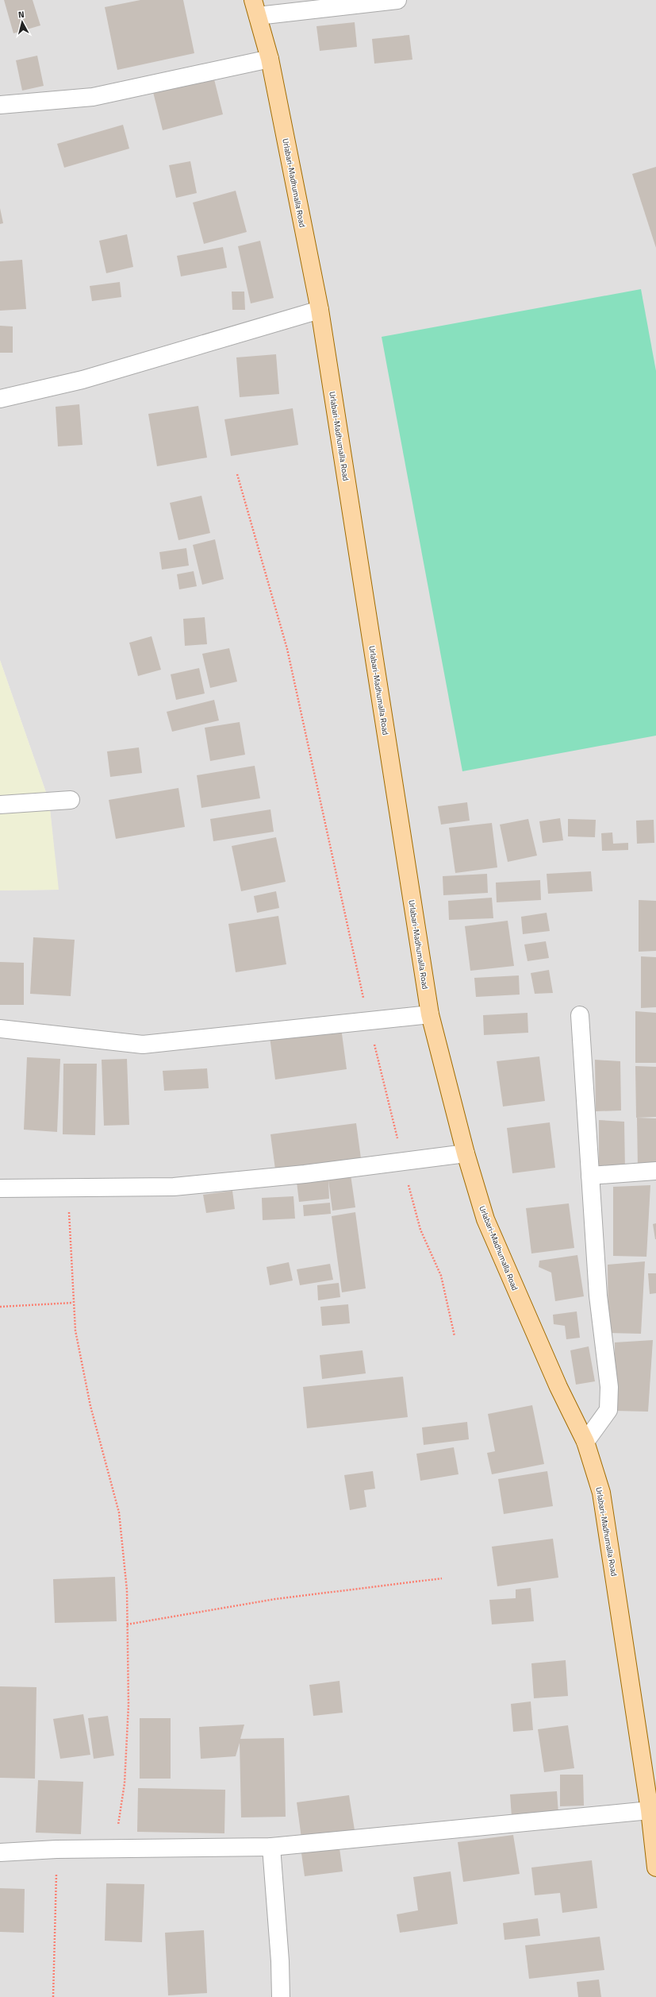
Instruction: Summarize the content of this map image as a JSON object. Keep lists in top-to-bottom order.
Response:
{
  "streets": {
    "main road": ["Urlabari-Madhumalla Road"]
  },
  "north": "top"
}
